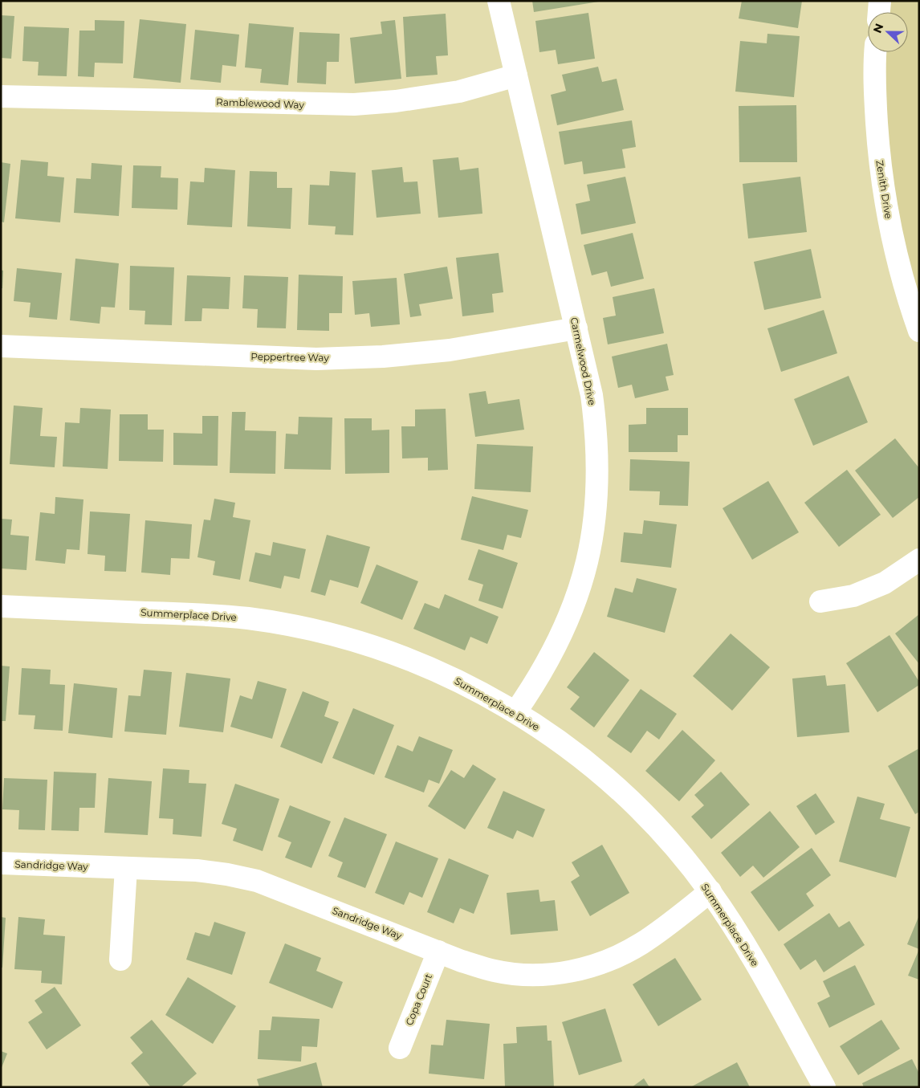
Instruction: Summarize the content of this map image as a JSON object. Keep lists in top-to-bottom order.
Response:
{
  "streets": {
    "street": [
      "Ramblewood Way",
      "Zenith Drive",
      "Peppertree Way",
      "Carmelwood Drive",
      "Summerplace Drive",
      "Sandridge Way",
      "Copa Court"
    ]
  },
  "crossings": [
    ["Ramblewood Way", "Carmelwood Drive"],
    ["Peppertree Way", "Carmelwood Drive"],
    ["Carmelwood Drive", "Summerplace Drive"],
    ["Summerplace Drive", "Sandridge Way"],
    ["Sandridge Way", "Copa Court"]
  ],
  "north": "left"
}
